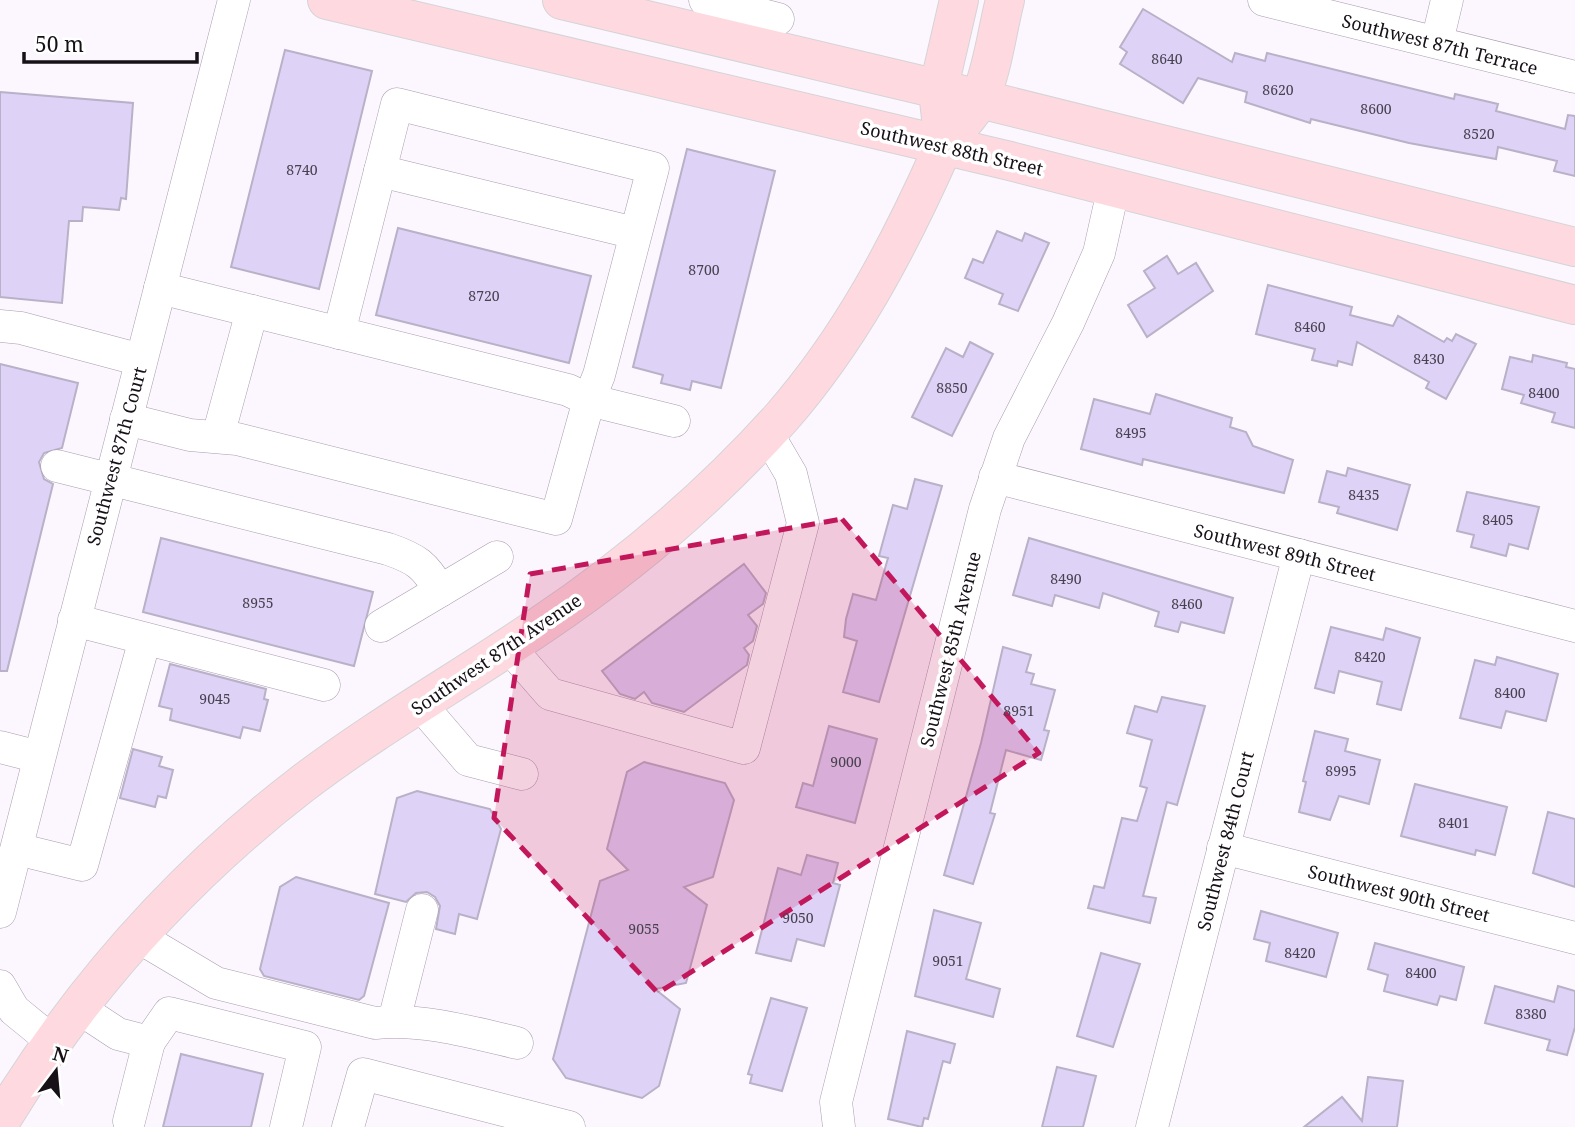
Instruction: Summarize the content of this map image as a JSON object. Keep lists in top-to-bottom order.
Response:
{
  "streets": {
    "main road": ["Southwest 88th Street", "Southwest 87th Avenue"],
    "street": [
      "Southwest 87th Terrace",
      "Southwest 87th Court",
      "Southwest 89th Street",
      "Southwest 85th Avenue",
      "Southwest 84th Court",
      "Southwest 90th Street"
    ]
  },
  "crossings": [
    ["Southwest 88th Street", "Southwest 85th Avenue"],
    ["Southwest 88th Street", "Southwest 87th Avenue"],
    ["Southwest 89th Street", "Southwest 85th Avenue"],
    ["Southwest 89th Street", "Southwest 84th Court"],
    ["Southwest 84th Court", "Southwest 90th Street"]
  ],
  "house_numbers": [
    "8640",
    "8620",
    "8600",
    "8520",
    "8740",
    "8700",
    "8720",
    "8460",
    "8430",
    "8850",
    "8400",
    "8495",
    "8435",
    "8405",
    "8490",
    "8955",
    "8460",
    "8420",
    "8400",
    "9045",
    "8951",
    "9000",
    "8995",
    "8401",
    "9050",
    "9055",
    "8420",
    "9051",
    "8400",
    "8380"
  ],
  "scale_bar": "50 m",
  "north": "top"
}
